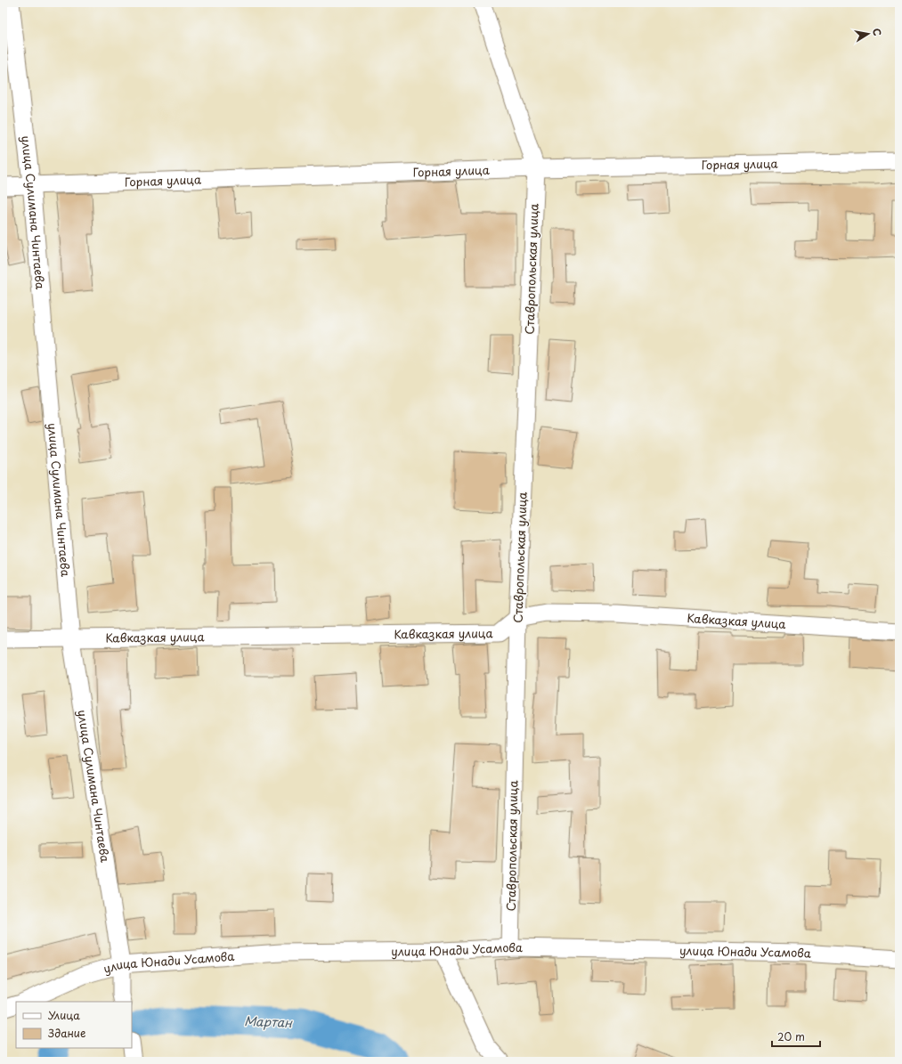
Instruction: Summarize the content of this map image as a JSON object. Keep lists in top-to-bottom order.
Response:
{
  "streets": {
    "street": [
      "Горная улица",
      "улица Сулимана Чинтаева",
      "Ставропольская улица",
      "Кавказкая улица",
      "улица Юнади Усамова"
    ]
  },
  "crossings": [
    ["Горная улица", "улица Сулимана Чинтаева"],
    ["Горная улица", "Ставропольская улица"],
    ["улица Сулимана Чинтаева", "Кавказкая улица"],
    ["улица Сулимана Чинтаева", "улица Юнади Усамова"],
    ["Ставропольская улица", "Кавказкая улица"],
    ["Ставропольская улица", "улица Юнади Усамова"]
  ],
  "water": ["Мартан"],
  "legend": ["Улица", "Здание"],
  "scale_bar": "20 m",
  "north": "right"
}
